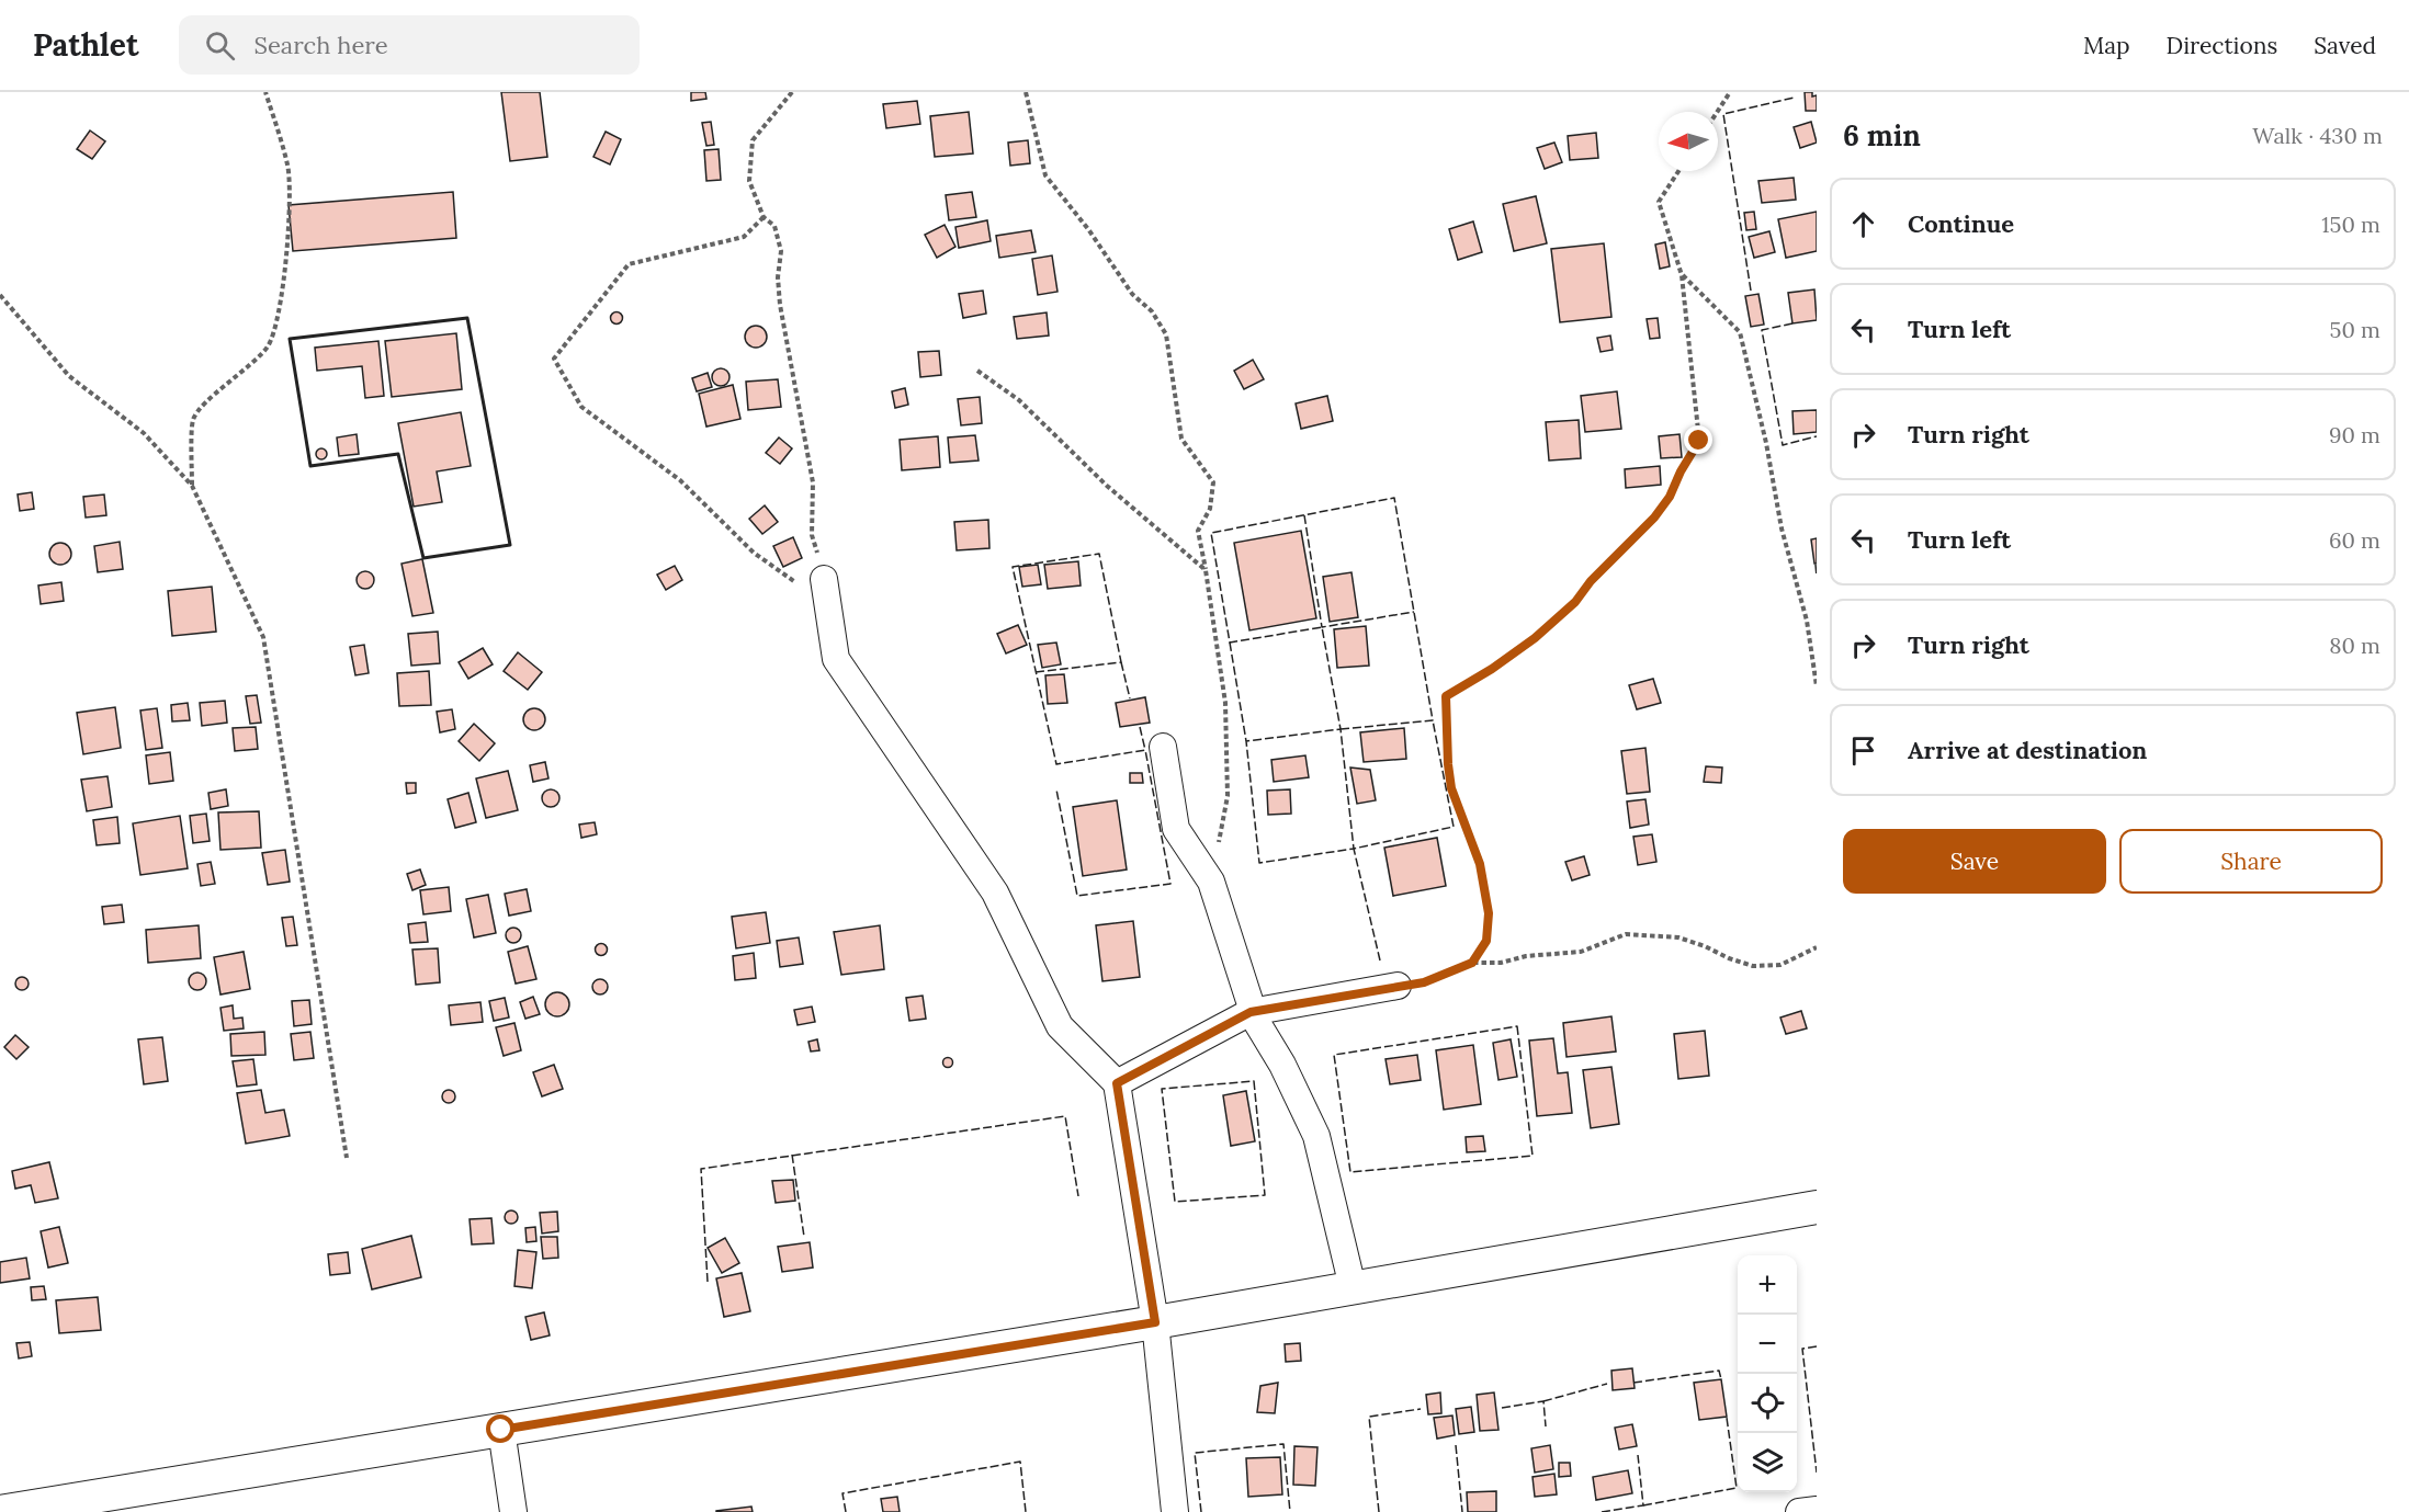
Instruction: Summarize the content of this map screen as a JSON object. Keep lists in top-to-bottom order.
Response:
{
  "north": "left",
  "page": {
    "header": "Pathlet",
    "search": "Search here",
    "nav": ["Map", "Directions", "Saved"],
    "heading": ["6 min", "Walk · 430 m"],
    "list": [
      ["Continue", "150 m"],
      ["Turn left", "50 m"],
      ["Turn right", "90 m"],
      ["Turn left", "60 m"],
      ["Turn right", "80 m"],
      "Arrive at destination"
    ],
    "buttons": ["Save", "Share"],
    "map_buttons": ["+", "−"]
  }
}
